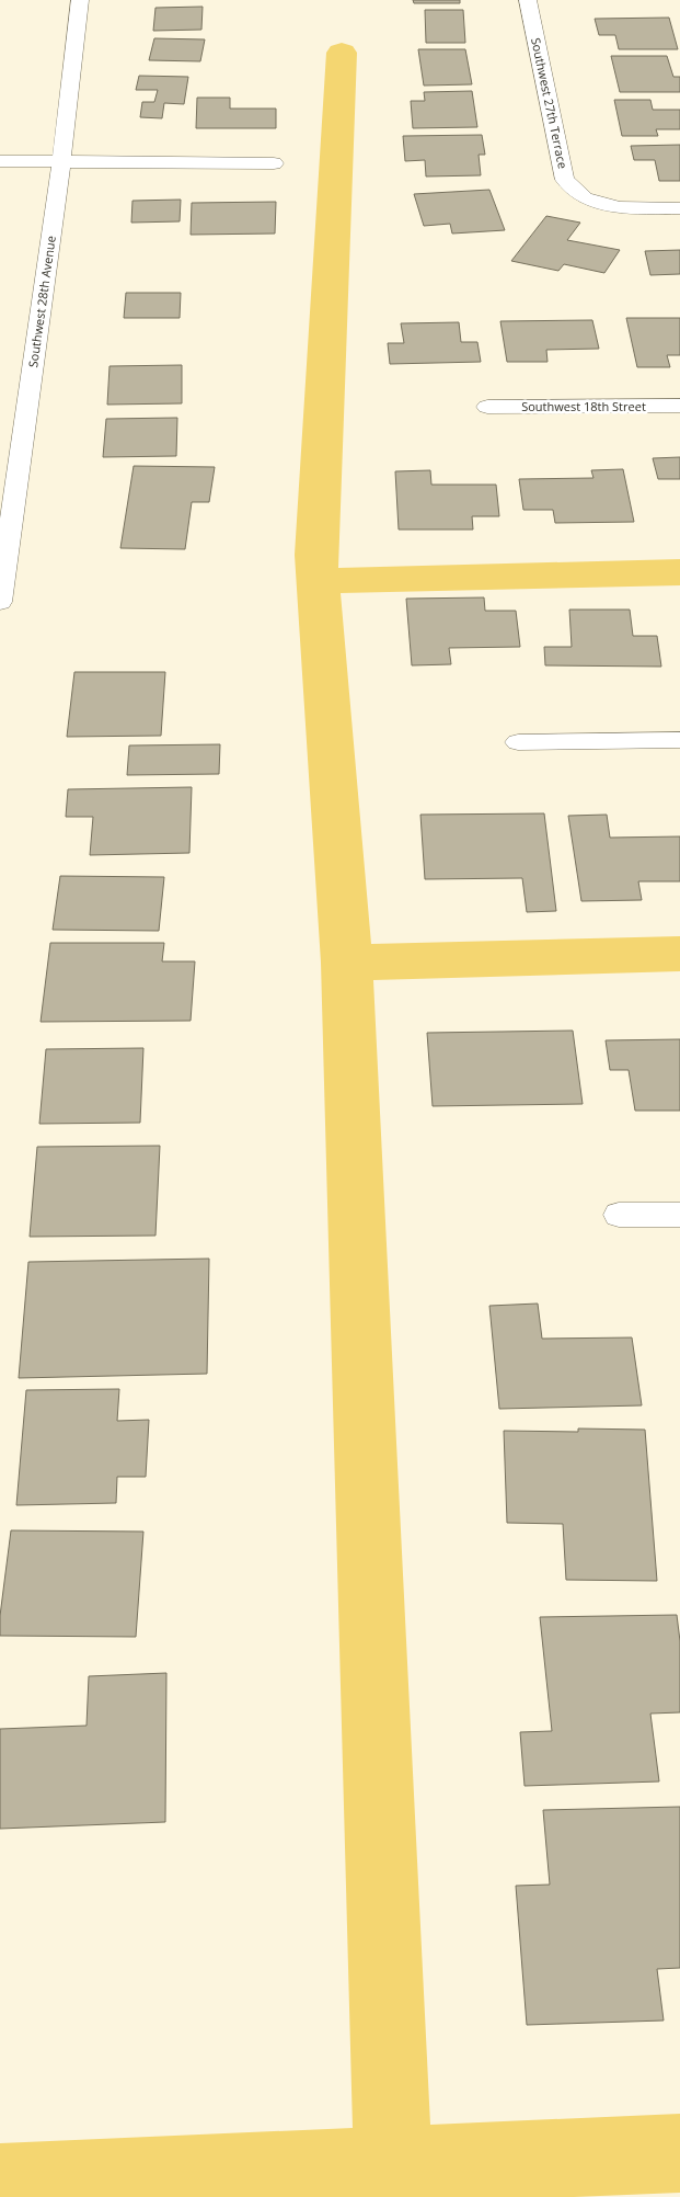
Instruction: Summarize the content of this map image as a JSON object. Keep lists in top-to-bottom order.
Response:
{
  "streets": {
    "street": ["Southwest 27th Terrace", "Southwest 28th Avenue", "Southwest 18th Street"]
  }
}
